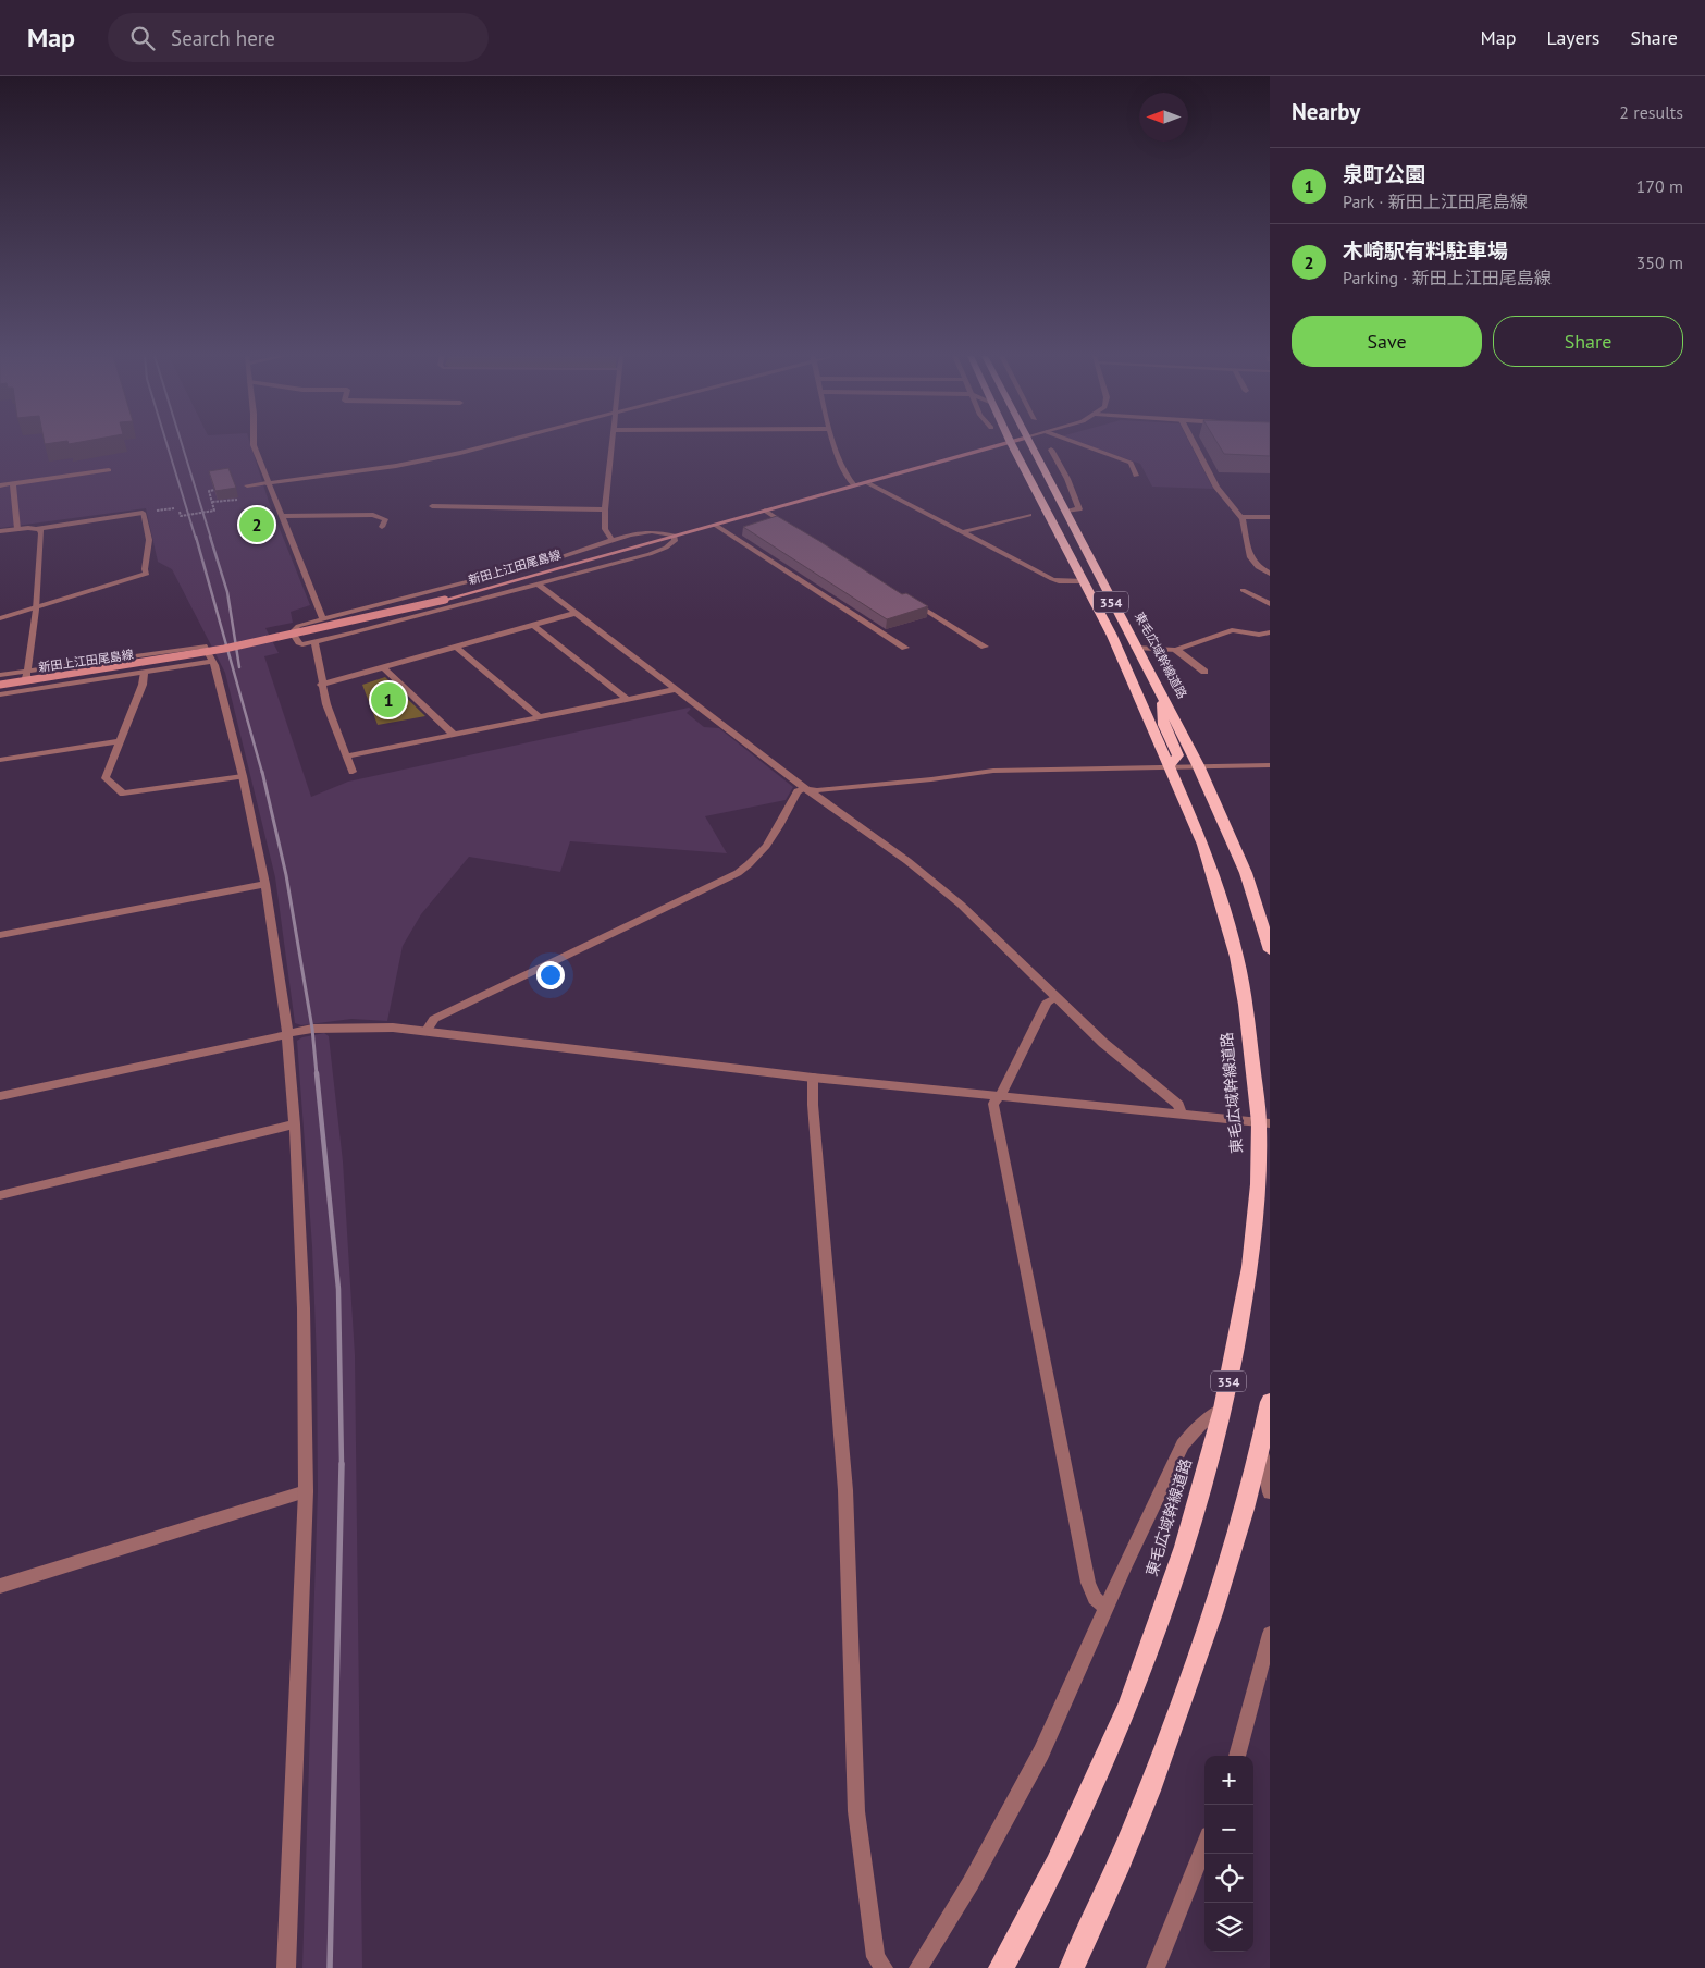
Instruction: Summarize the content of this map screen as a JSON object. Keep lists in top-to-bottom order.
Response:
{
  "streets": {
    "highway": ["354", "東毛広域幹線道路"],
    "main road": ["新田上江田尾島線"]
  },
  "north": "left",
  "page": {
    "header": "Map",
    "search": "Search here",
    "nav": ["Map", "Layers", "Share"],
    "heading": ["Nearby", "2 results"],
    "list": [
      {
        "mark": "1",
        "name": "泉町公園",
        "note": "Park · 新田上江田尾島線",
        "value": "170 m"
      },
      {
        "mark": "2",
        "name": "木崎駅有料駐車場",
        "note": "Parking · 新田上江田尾島線",
        "value": "350 m"
      }
    ],
    "buttons": ["Save", "Share"],
    "pins": ["2", "1"],
    "map_buttons": ["+", "−"]
  }
}
